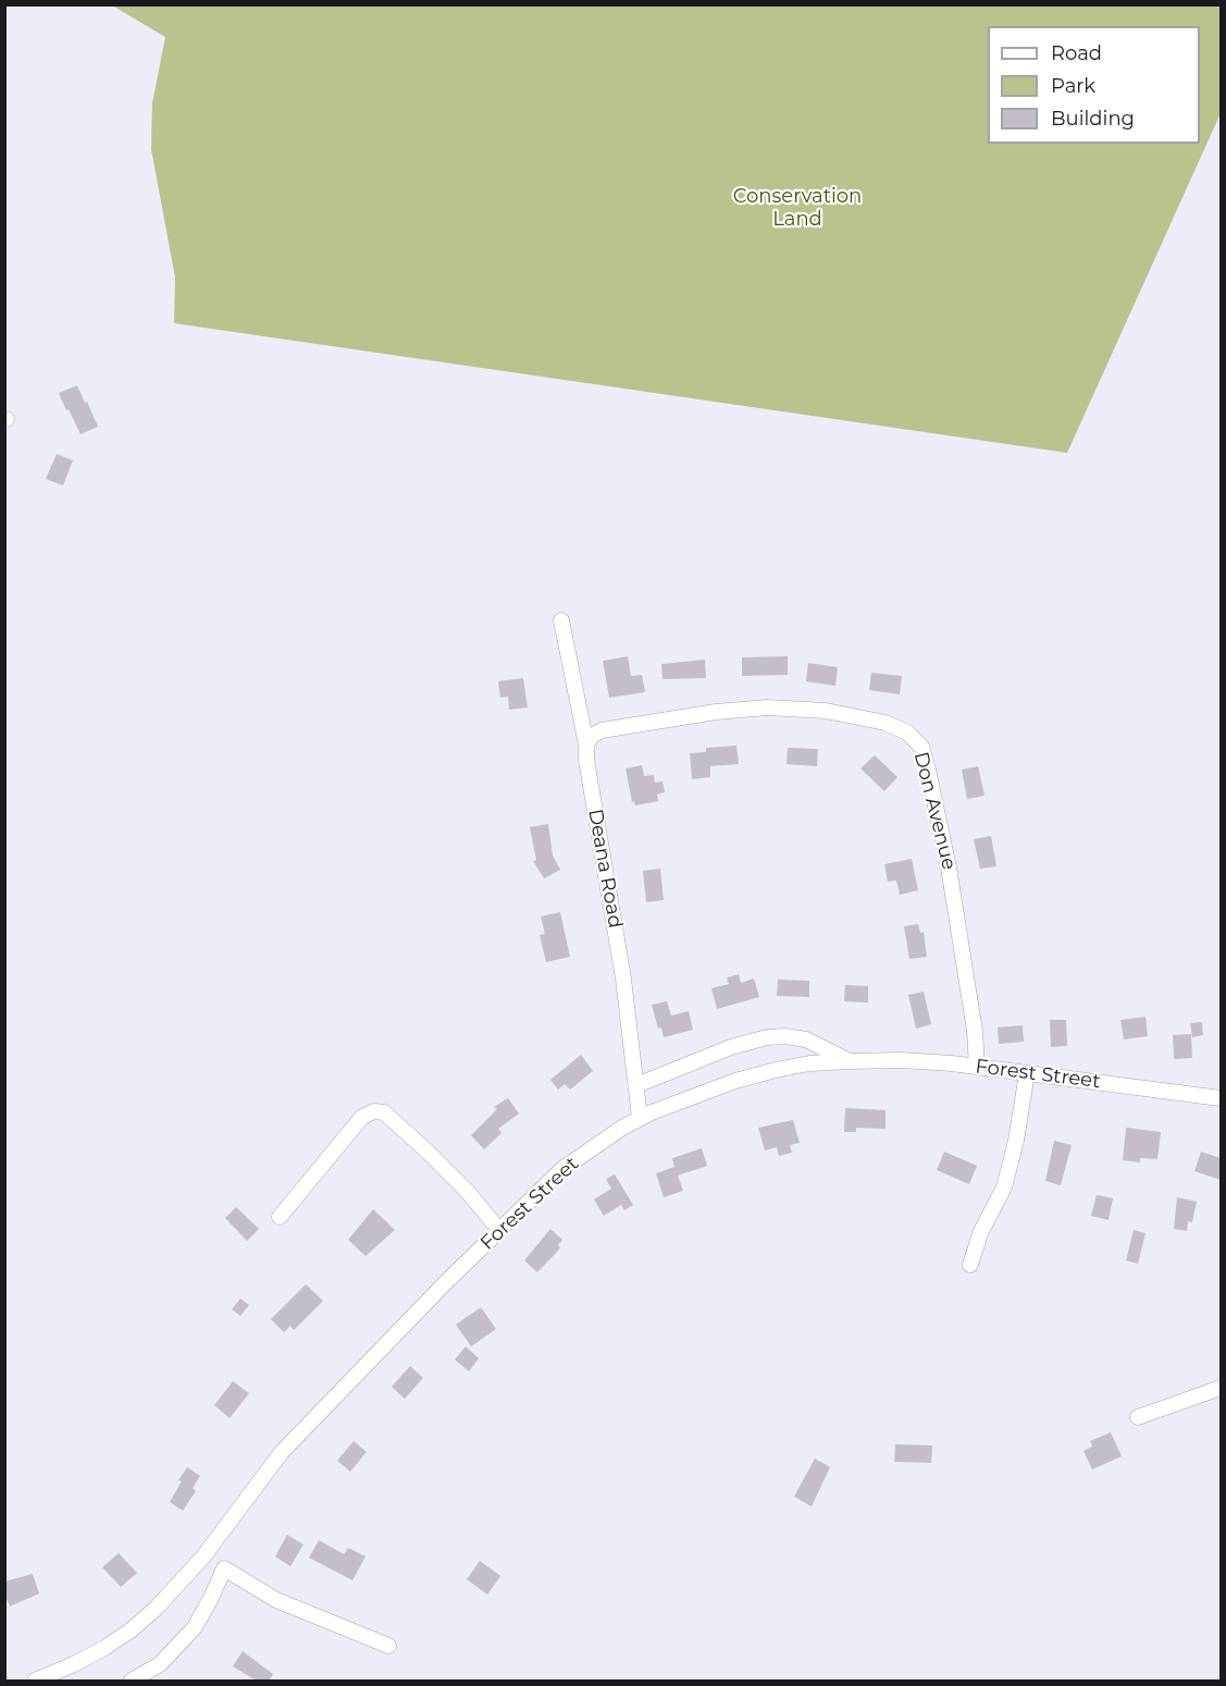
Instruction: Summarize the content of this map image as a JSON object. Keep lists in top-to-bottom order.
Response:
{
  "streets": {
    "street": ["Don Avenue", "Deana Road", "Forest Street"]
  },
  "crossings": [
    ["Don Avenue", "Deana Road"],
    ["Don Avenue", "Forest Street"],
    ["Deana Road", "Forest Street"]
  ],
  "parks": ["Conservation Land"],
  "legend": ["Road", "Park", "Building"]
}
